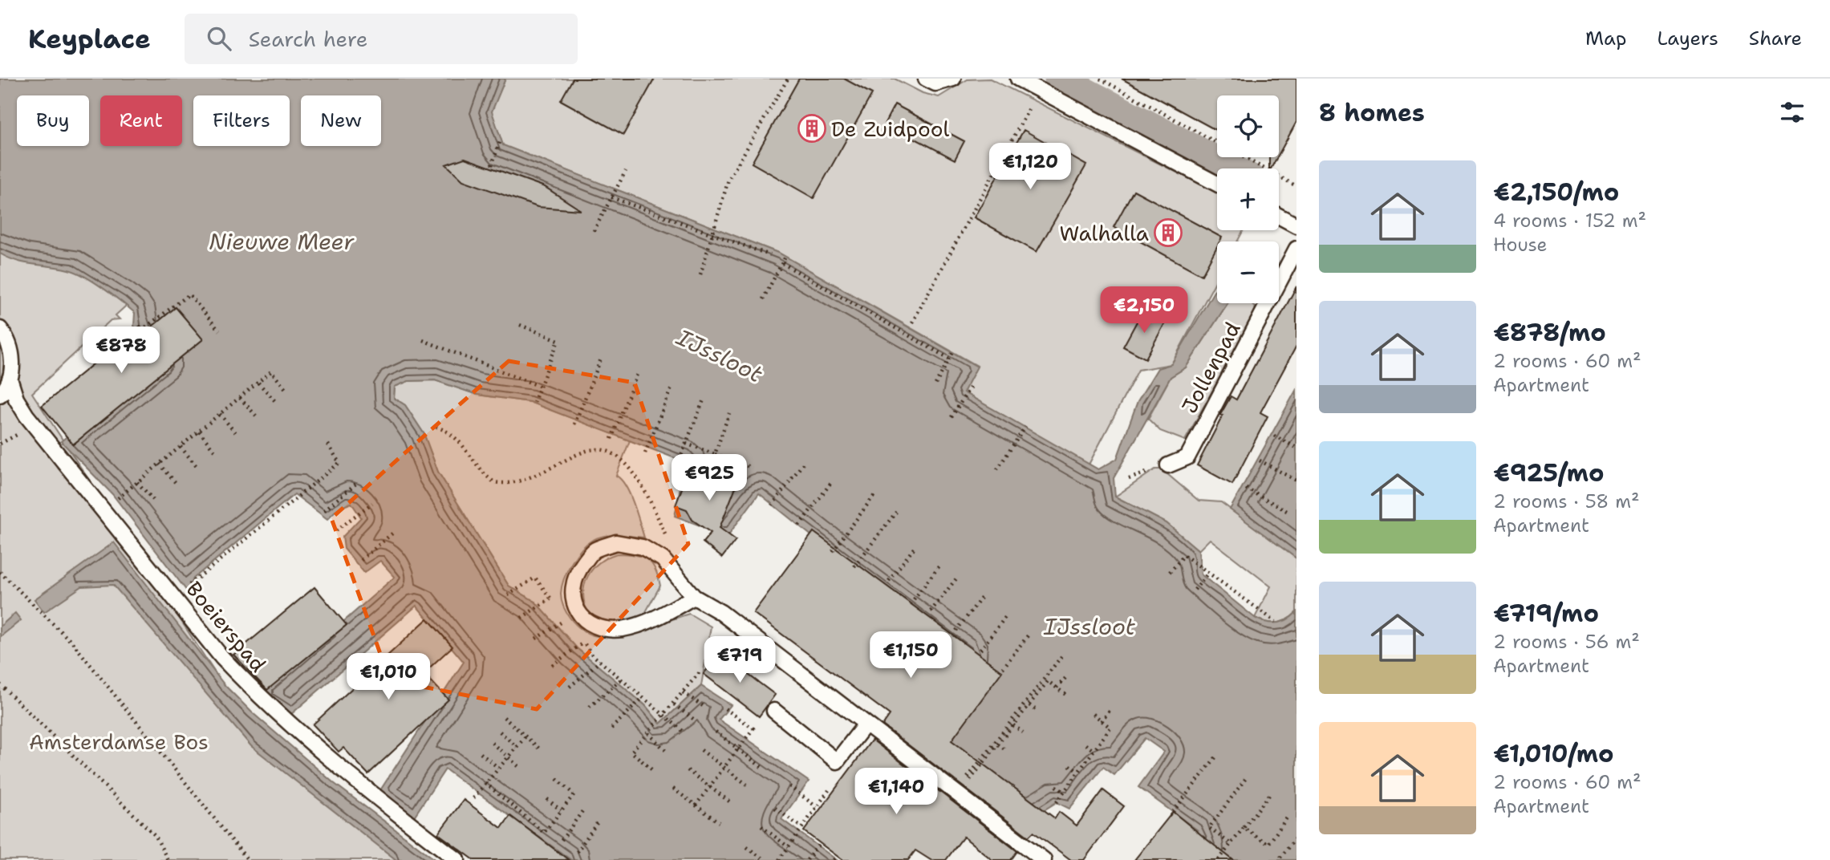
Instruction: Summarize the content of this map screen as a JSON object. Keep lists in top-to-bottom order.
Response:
{
  "streets": {
    "lane": ["Jollenpad", "Boeierspad"]
  },
  "water": ["Nieuwe Meer", "IJssloot"],
  "parks": ["Amsterdamse Bos"],
  "places": {
    "building": ["De Zuidpool", "Walhalla"]
  },
  "page": {
    "header": "Keyplace",
    "search": "Search here",
    "nav": ["Map", "Layers", "Share"],
    "heading": "8 homes",
    "map_buttons": ["+", "−"],
    "chip": [
      "Buy",
      "Rent",
      "Filters",
      "New"
    ],
    "price": [
      "€1,120",
      "€2,150",
      "€878",
      "€925",
      "€1,150",
      "€719",
      "€1,010",
      "€1,140"
    ],
    "list": [
      {
        "name": "€2,150/mo",
        "note": "4 rooms · 152 m² · House"
      },
      {
        "name": "€878/mo",
        "note": "2 rooms · 60 m² · Apartment"
      },
      {
        "name": "€925/mo",
        "note": "2 rooms · 58 m² · Apartment"
      },
      {
        "name": "€719/mo",
        "note": "2 rooms · 56 m² · Apartment"
      },
      {
        "name": "€1,010/mo",
        "note": "2 rooms · 60 m² · Apartment"
      }
    ]
  }
}
